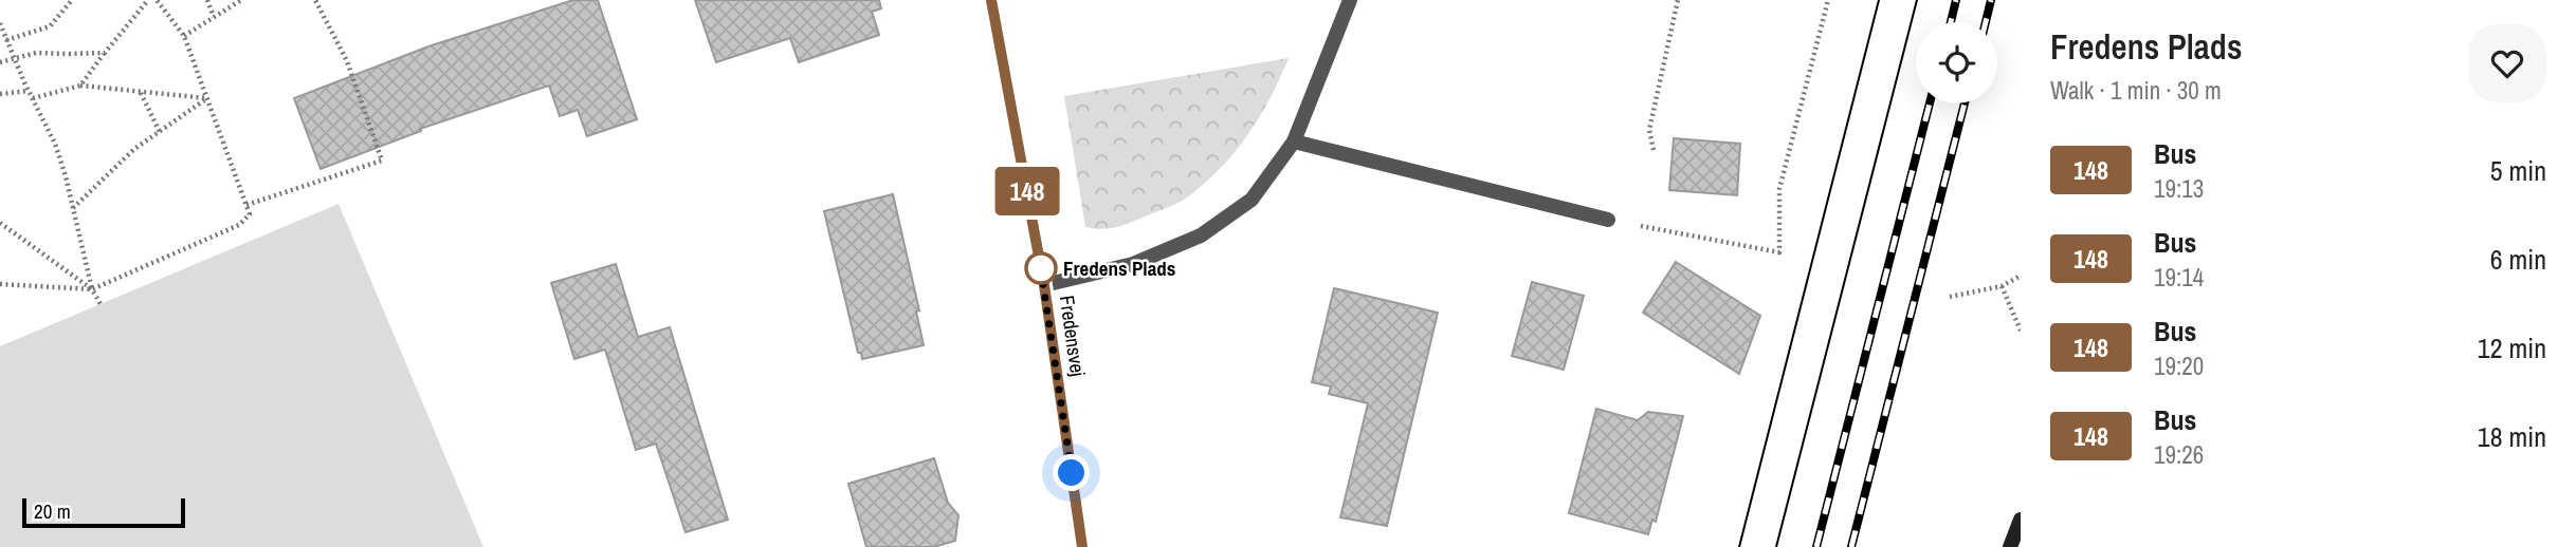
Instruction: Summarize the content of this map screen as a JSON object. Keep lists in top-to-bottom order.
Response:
{
  "streets": {
    "street": ["Fredensvej"]
  },
  "places": ["Fredens Plads"],
  "lines": ["bus line 148"],
  "scale_bar": "20 m",
  "page": {
    "on_map": "148",
    "heading": ["Fredens Plads", "Walk · 1 min · 30 m"],
    "list": [
      {
        "mark": "148",
        "name": "Bus",
        "note": "19:13",
        "value": "5 min"
      },
      {
        "mark": "148",
        "name": "Bus",
        "note": "19:14",
        "value": "6 min"
      },
      {
        "mark": "148",
        "name": "Bus",
        "note": "19:20",
        "value": "12 min"
      },
      {
        "mark": "148",
        "name": "Bus",
        "note": "19:26",
        "value": "18 min"
      }
    ],
    "scale": "20 m"
  }
}
